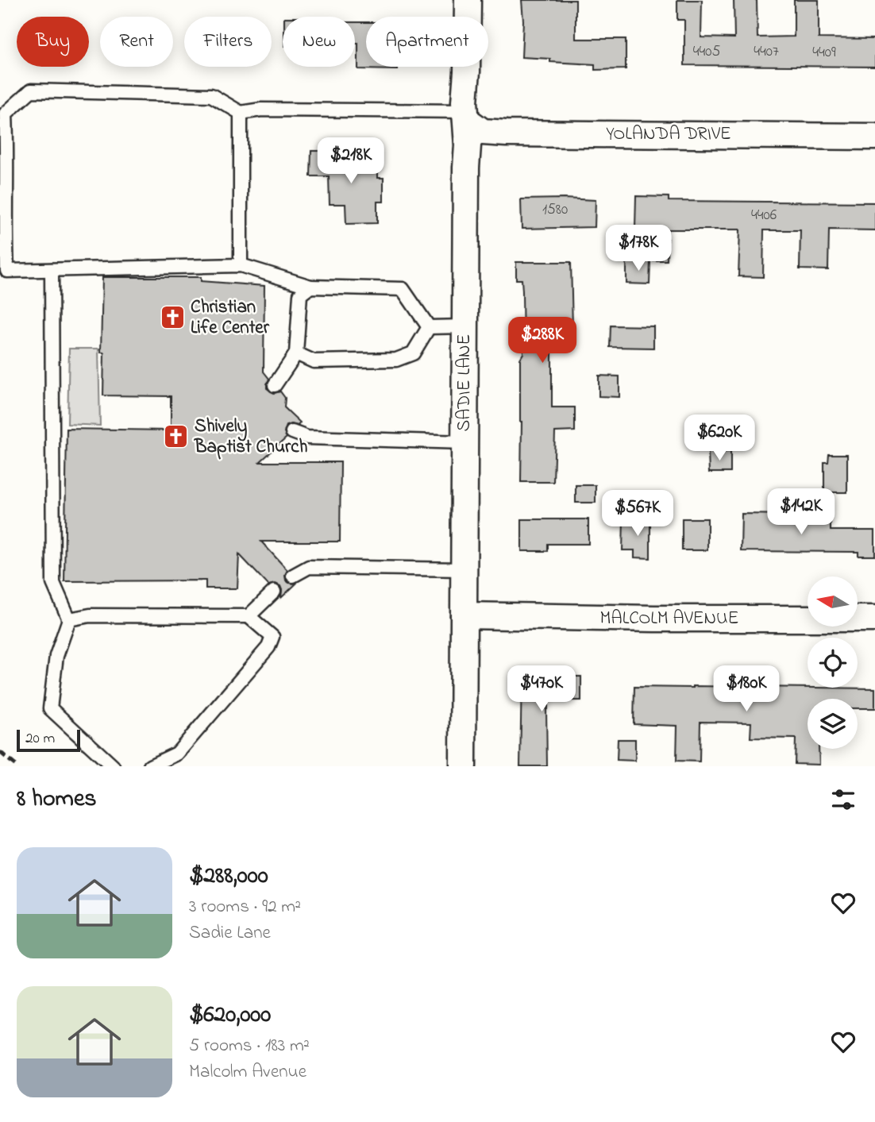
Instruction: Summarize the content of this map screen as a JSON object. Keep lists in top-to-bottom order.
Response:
{
  "streets": {
    "street": ["YOLANDA DRIVE", "SADIE LANE", "MALCOLM AVENUE"]
  },
  "crossings": [
    ["YOLANDA DRIVE", "SADIE LANE"],
    ["SADIE LANE", "MALCOLM AVENUE"]
  ],
  "places": {
    "church": ["Christian Life Center", "Shively Baptist Church"]
  },
  "house_numbers": [
    "4405",
    "4407",
    "4409",
    "1580",
    "4406"
  ],
  "scale_bar": "20 m",
  "north": "left",
  "page": {
    "chip": [
      "Buy",
      "Rent",
      "Filters",
      "New",
      "Apartment"
    ],
    "price": [
      "$218K",
      "$178K",
      "$288K",
      "$620K",
      "$142K",
      "$567K",
      "$470K",
      "$180K"
    ],
    "scale": "20 m",
    "heading": "8 homes",
    "list": [
      {
        "name": "$288,000",
        "note": "3 rooms · 92 m² · Sadie Lane"
      },
      {
        "name": "$620,000",
        "note": "5 rooms · 183 m² · Malcolm Avenue"
      }
    ]
  }
}
